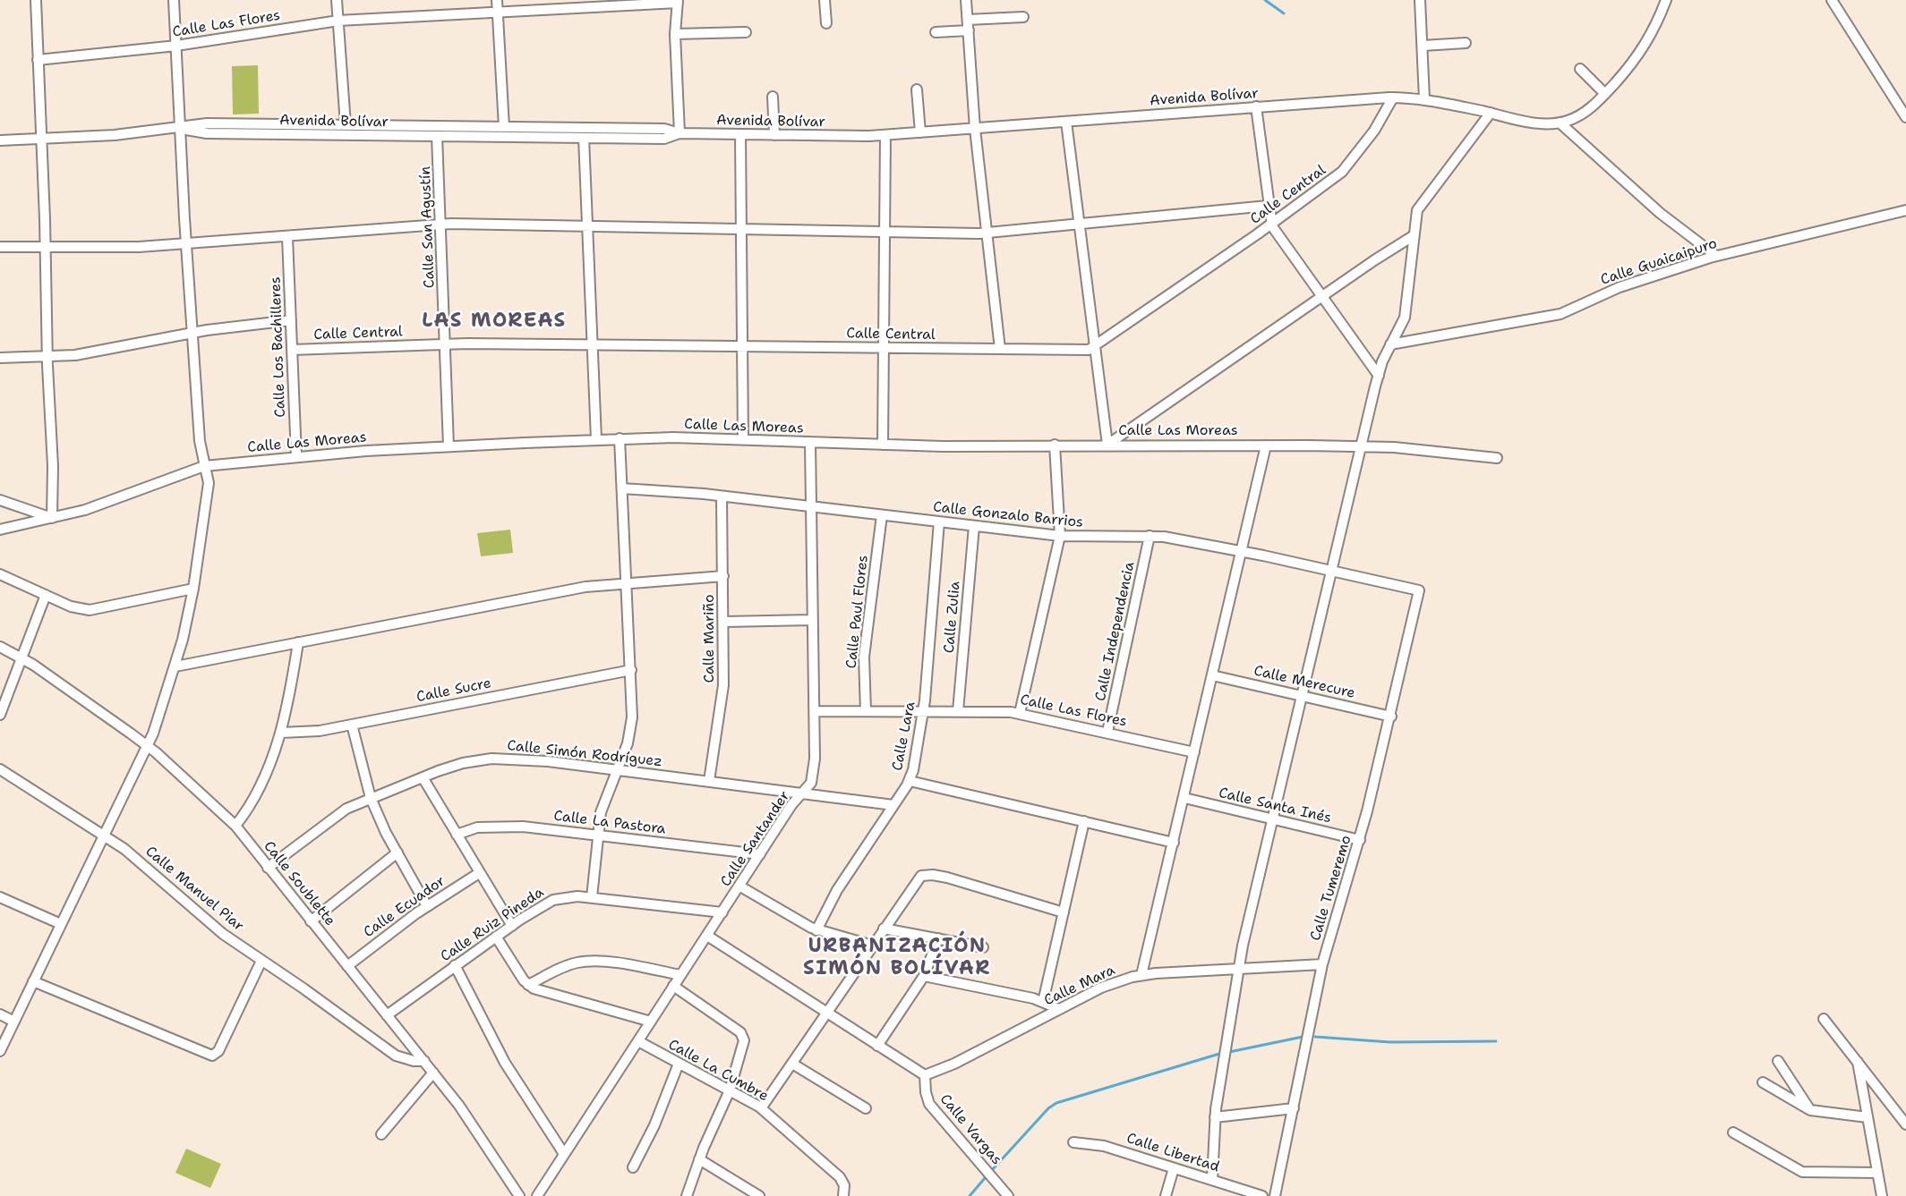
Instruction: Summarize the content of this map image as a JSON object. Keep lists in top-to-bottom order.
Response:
{
  "streets": {
    "street": [
      "Calle Las Flores",
      "Avenida Bolívar",
      "Calle Central",
      "Calle San Agustín",
      "Calle Guaicaipuro",
      "Calle Los Bachilleres",
      "Calle Las Moreas",
      "Calle Gonzalo Barrios",
      "Calle Paul Flores",
      "Calle Zulia",
      "Calle Independencia",
      "Calle Mariño",
      "Calle Merecure",
      "Calle Sucre",
      "Calle Lara",
      "Calle Simón Rodríguez",
      "Calle Santa Inés",
      "Calle La Pastora",
      "Calle Santander",
      "Calle Soublette",
      "Calle Tumeremo",
      "Calle Manuel Piar",
      "Calle Ecuador",
      "Calle Ruiz Pineda",
      "Calle Mara",
      "Calle La Cumbre",
      "Calle Vargas",
      "Calle Libertad"
    ]
  },
  "crossings": [
    ["Calle Las Flores", "Calle Paul Flores"],
    ["Calle Las Flores", "Calle Zulia"],
    ["Calle Las Flores", "Calle Independencia"],
    ["Calle Las Flores", "Calle Lara"],
    ["Calle Las Flores", "Calle Santander"],
    ["Avenida Bolívar", "Calle Central"],
    ["Avenida Bolívar", "Calle San Agustín"],
    ["Calle Central", "Calle San Agustín"],
    ["Calle Central", "Calle Los Bachilleres"],
    ["Calle San Agustín", "Calle Las Moreas"],
    ["Calle Los Bachilleres", "Calle Las Moreas"],
    ["Calle Las Moreas", "Calle Santander"],
    ["Calle Gonzalo Barrios", "Calle Paul Flores"],
    ["Calle Gonzalo Barrios", "Calle Zulia"],
    ["Calle Gonzalo Barrios", "Calle Independencia"],
    ["Calle Gonzalo Barrios", "Calle Mariño"],
    ["Calle Gonzalo Barrios", "Calle Lara"],
    ["Calle Gonzalo Barrios", "Calle Santander"],
    ["Calle Gonzalo Barrios", "Calle Tumeremo"],
    ["Calle Mariño", "Calle Simón Rodríguez"],
    ["Calle Merecure", "Calle Tumeremo"],
    ["Calle Lara", "Calle Simón Rodríguez"],
    ["Calle Simón Rodríguez", "Calle Santander"],
    ["Calle Simón Rodríguez", "Calle Soublette"],
    ["Calle Santa Inés", "Calle Tumeremo"],
    ["Calle La Pastora", "Calle Santander"],
    ["Calle Santander", "Calle Ruiz Pineda"],
    ["Calle Santander", "Calle La Cumbre"],
    ["Calle Soublette", "Calle Manuel Piar"],
    ["Calle Soublette", "Calle Ecuador"],
    ["Calle Soublette", "Calle Ruiz Pineda"],
    ["Calle Tumeremo", "Calle Mara"],
    ["Calle Mara", "Calle Vargas"]
  ],
  "districts": ["LAS MOREAS", "URBANIZACIÓN SIMÓN BOLÍVAR"]
}
